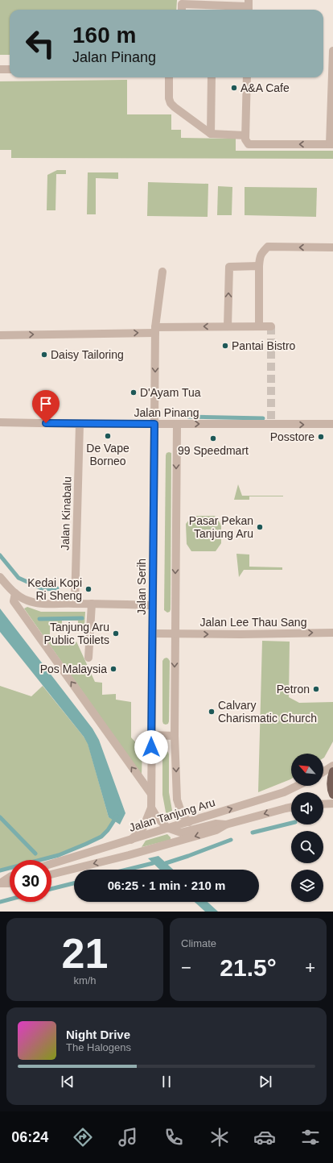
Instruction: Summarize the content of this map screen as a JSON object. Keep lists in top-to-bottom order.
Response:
{
  "streets": {
    "street": [
      "Jalan Pinang",
      "Jalan Kinabalu",
      "Jalan Serih",
      "Jalan Lee Thau Sang",
      "Jalan Tanjung Aru"
    ]
  },
  "crossings": [
    ["Jalan Pinang", "Jalan Kinabalu"],
    ["Jalan Pinang", "Jalan Serih"],
    ["Jalan Serih", "Jalan Lee Thau Sang"],
    ["Jalan Serih", "Jalan Tanjung Aru"]
  ],
  "one_way": ["Jalan Pinang", "Jalan Lee Thau Sang"],
  "places": [
    "A&A Cafe",
    "Pantai Bistro",
    "Daisy Tailoring",
    "D'Ayam Tua",
    "De Vape Borneo",
    "Posstore",
    "99 Speedmart",
    "Pasar Pekan Tanjung Aru",
    "Kedai Kopi Ri Sheng",
    "Tanjung Aru Public Toilets",
    "Pos Malaysia",
    "Petron",
    "Calvary Charismatic Church"
  ],
  "north": "top left",
  "page": {
    "turn": ["160 m", "Jalan Pinang"],
    "limit": "30",
    "trip": "06:25 · 1 min · 210 m",
    "tile": [
      ["21", "km/h"],
      "Climate"
    ],
    "heat": ["−", "21.5°", "+"],
    "song": ["Night Drive", "The Halogens"],
    "tabs": "06:24"
  }
}
